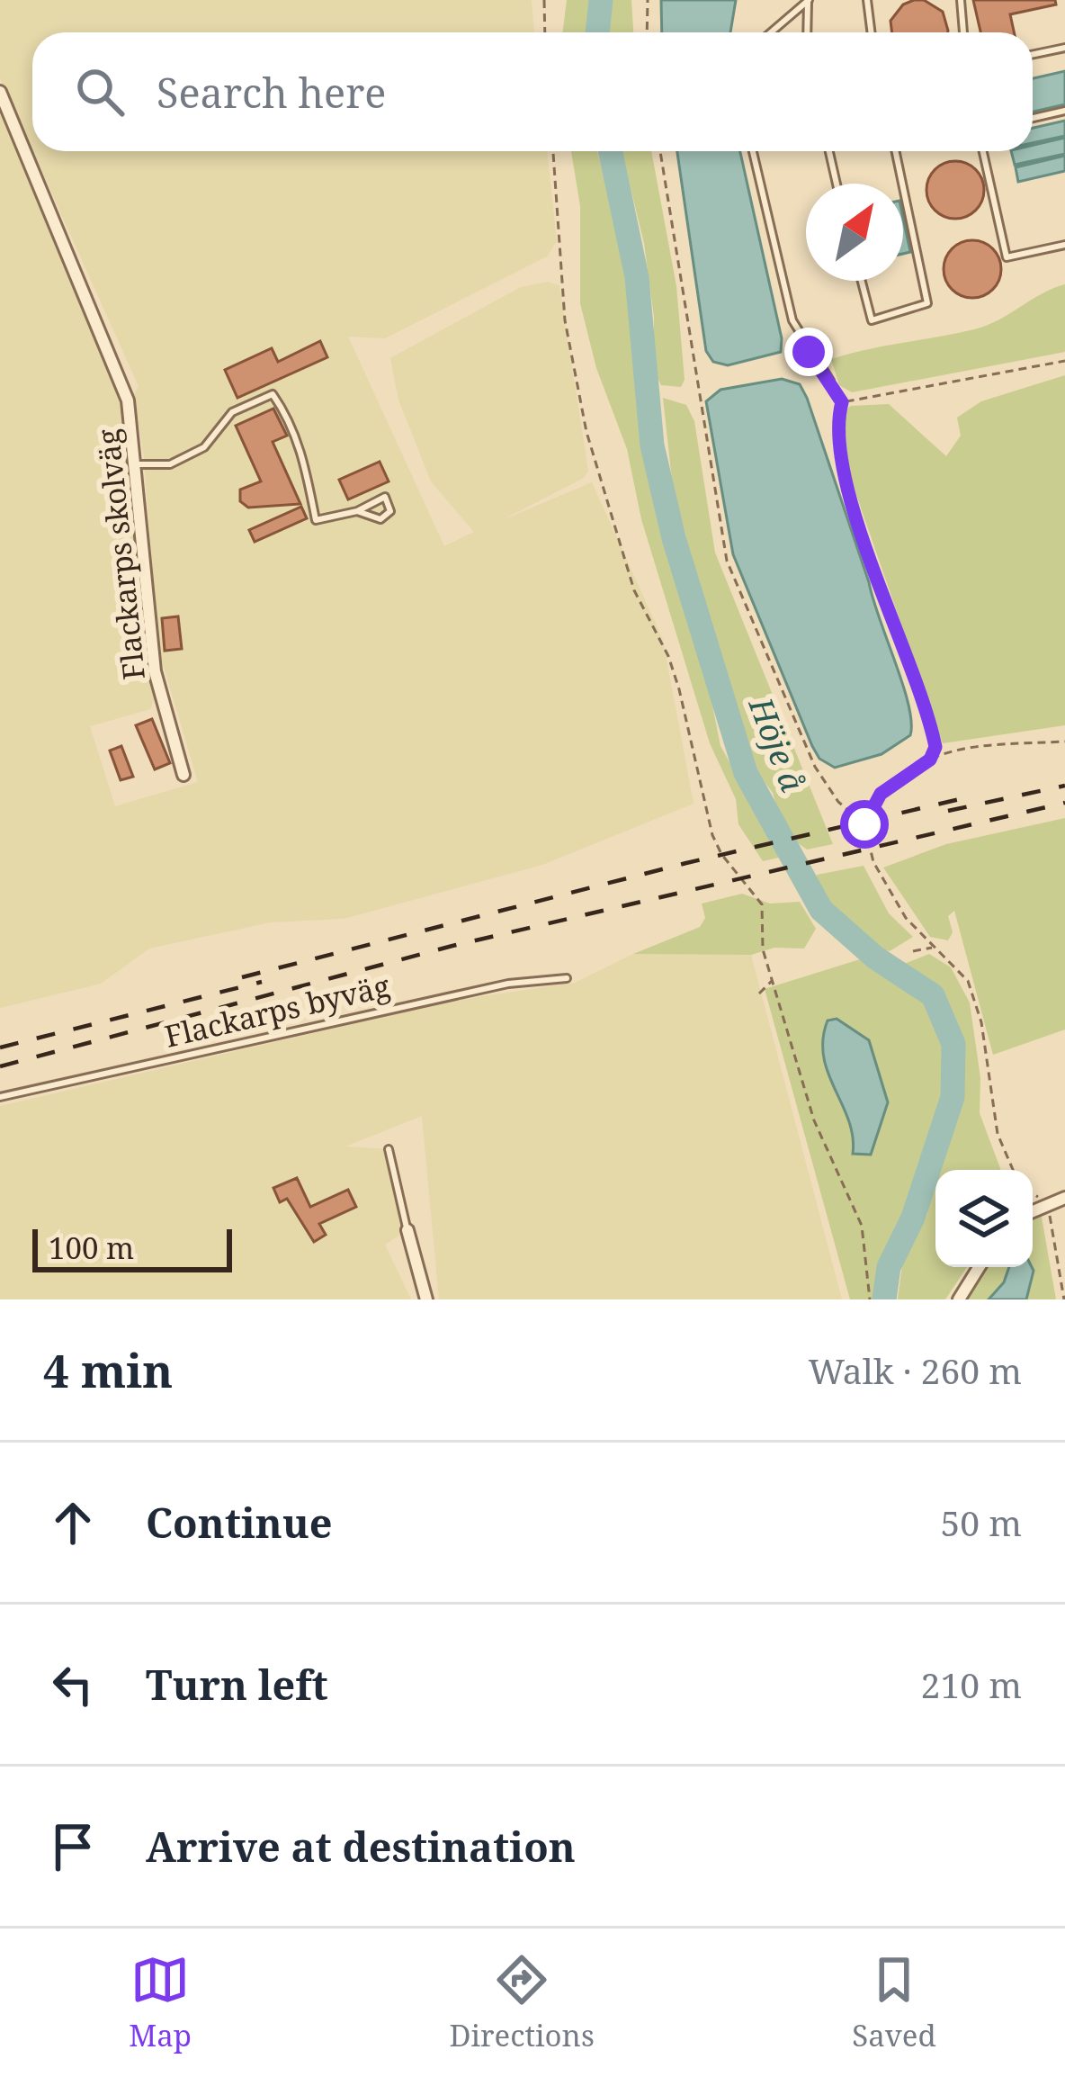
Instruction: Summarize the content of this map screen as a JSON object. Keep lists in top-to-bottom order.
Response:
{
  "streets": {
    "street": ["Flackarps skolväg"],
    "lane": ["Flackarps byväg"]
  },
  "water": ["Höje å"],
  "scale_bar": "100 m",
  "north": "top right",
  "page": {
    "search": "Search here",
    "scale": "100 m",
    "heading": ["4 min", "Walk · 260 m"],
    "list": [
      ["Continue", "50 m"],
      ["Turn left", "210 m"],
      "Arrive at destination"
    ],
    "nav": ["Map", "Directions", "Saved"]
  }
}
